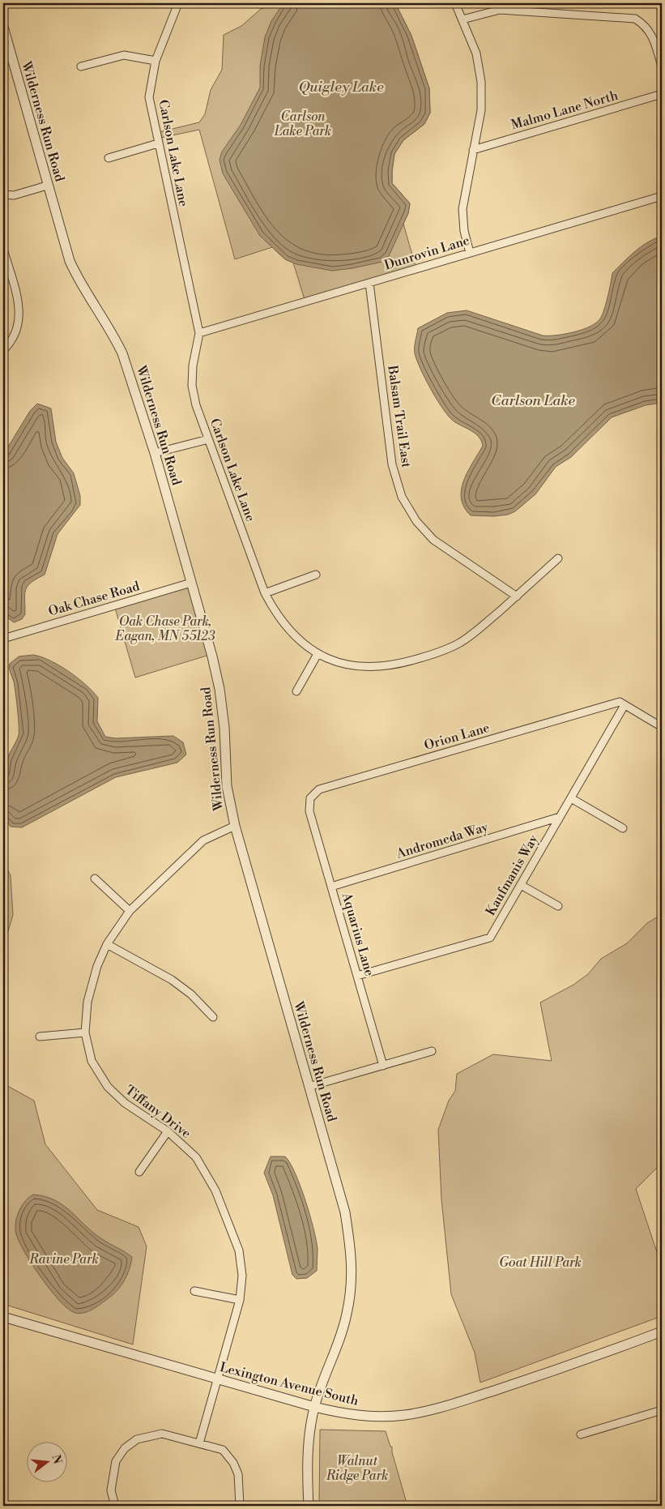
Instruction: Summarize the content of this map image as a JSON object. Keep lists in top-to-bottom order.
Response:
{
  "streets": {
    "street": [
      "Malmo Lane North",
      "Wilderness Run Road",
      "Carlson Lake Lane",
      "Dunrovin Lane",
      "Balsam Trail East",
      "Oak Chase Road",
      "Orion Lane",
      "Andromeda Way",
      "Kaufmanis Way",
      "Aquarius Lane",
      "Tiffany Drive",
      "Lexington Avenue South"
    ]
  },
  "crossings": [
    ["Wilderness Run Road", "Oak Chase Road"],
    ["Wilderness Run Road", "Tiffany Drive"],
    ["Wilderness Run Road", "Lexington Avenue South"],
    ["Carlson Lake Lane", "Dunrovin Lane"],
    ["Carlson Lake Lane", "Balsam Trail East"],
    ["Dunrovin Lane", "Balsam Trail East"],
    ["Orion Lane", "Kaufmanis Way"],
    ["Orion Lane", "Aquarius Lane"],
    ["Andromeda Way", "Kaufmanis Way"],
    ["Andromeda Way", "Aquarius Lane"],
    ["Kaufmanis Way", "Aquarius Lane"],
    ["Tiffany Drive", "Lexington Avenue South"]
  ],
  "water": ["Quigley Lake", "Carlson Lake"],
  "parks": [
    "Carlson Lake Park",
    "Oak Chase Park, Eagan, MN 55123",
    "Ravine Park",
    "Goat Hill Park",
    "Walnut Ridge Park"
  ],
  "north": "right"
}
